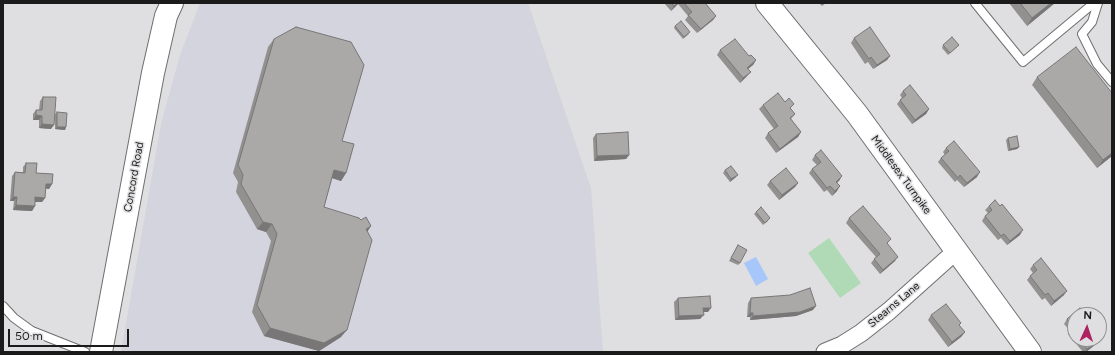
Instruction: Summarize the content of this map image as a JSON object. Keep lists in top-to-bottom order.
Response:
{
  "streets": {
    "main road": ["Middlesex Turnpike", "Concord Road"],
    "street": ["Stearns Lane"]
  },
  "crossings": [
    ["Middlesex Turnpike", "Stearns Lane"]
  ],
  "scale_bar": "50 m",
  "north": "top"
}
